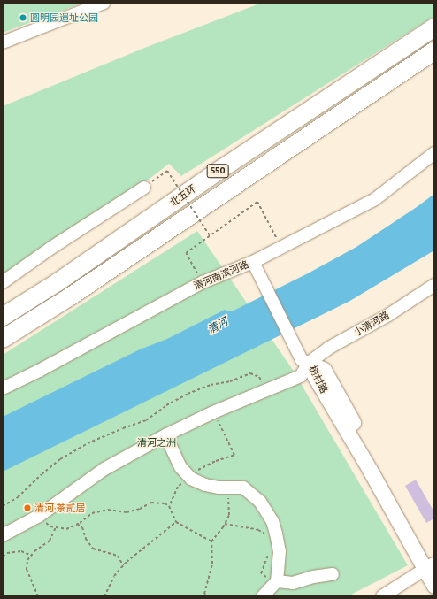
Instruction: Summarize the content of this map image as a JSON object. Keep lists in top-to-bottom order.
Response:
{
  "streets": {
    "highway": ["S50", "北五环"],
    "main road": ["树村路"],
    "street": ["清河南滨河路", "小清河路"]
  },
  "crossings": [
    ["小清河路", "树村路"]
  ],
  "water": ["清河"],
  "parks": ["清河之洲"],
  "places": ["圆明园遗址公园", "清河·茶贰居"]
}
